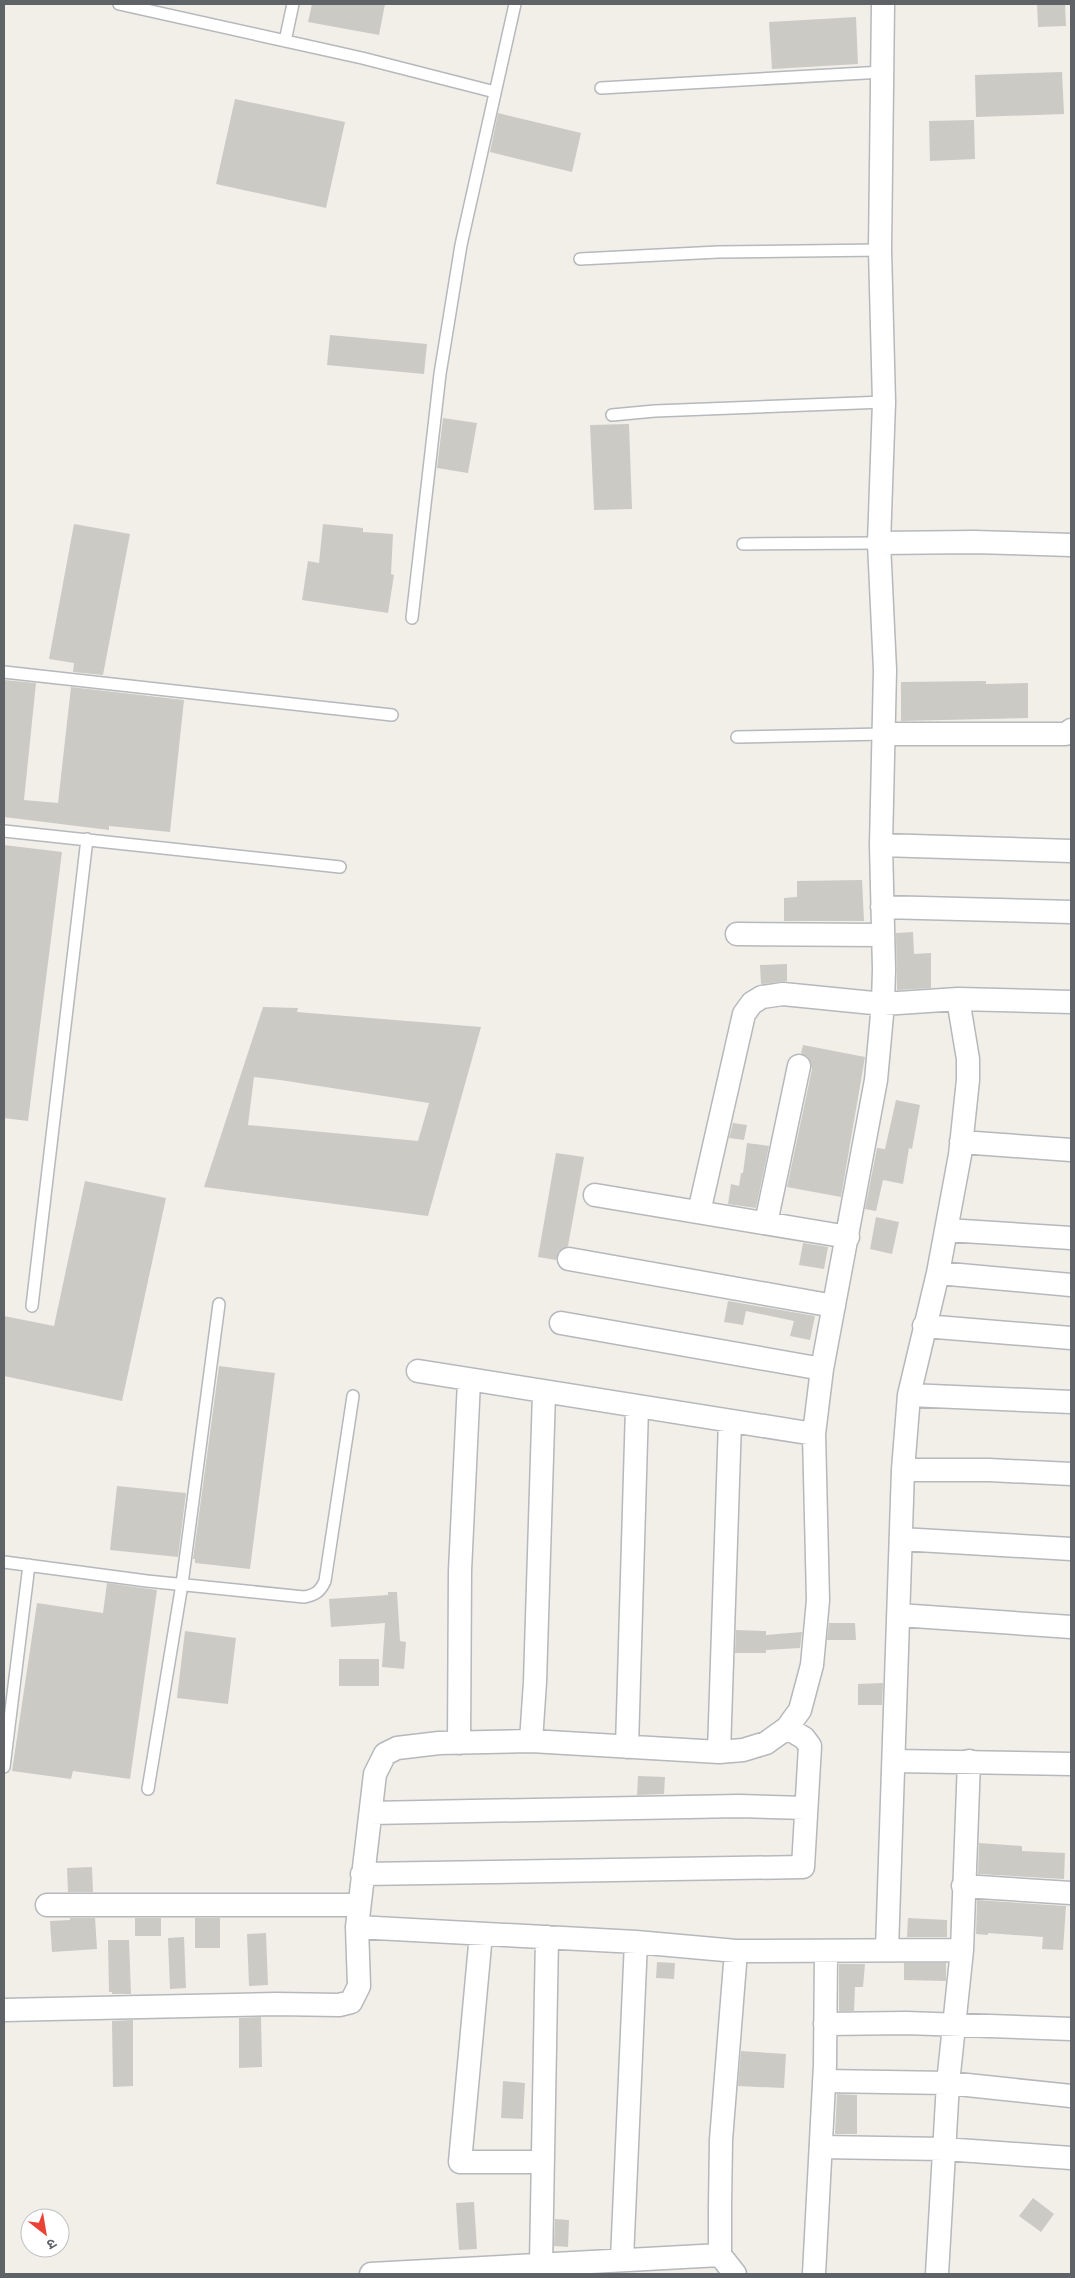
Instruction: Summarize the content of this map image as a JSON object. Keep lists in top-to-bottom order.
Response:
{
  "north": "bottom right"
}
